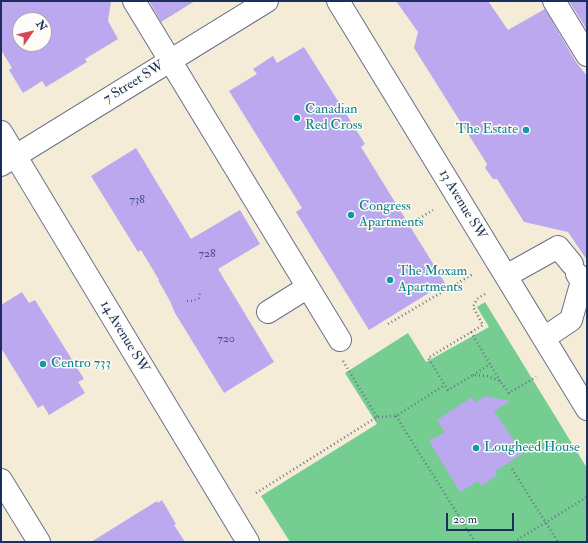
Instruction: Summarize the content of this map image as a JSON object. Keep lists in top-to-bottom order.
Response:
{
  "streets": {
    "street": ["7 Street SW", "13 Avenue SW", "14 Avenue SW"]
  },
  "crossings": [
    ["7 Street SW", "14 Avenue SW"]
  ],
  "places": [
    "Canadian Red Cross",
    "The Estate",
    "Congress Apartments",
    "The Moxam Apartments",
    "Centro 733",
    "Lougheed House"
  ],
  "house_numbers": ["738", "728", "720"],
  "scale_bar": "20 m",
  "north": "top right"
}
